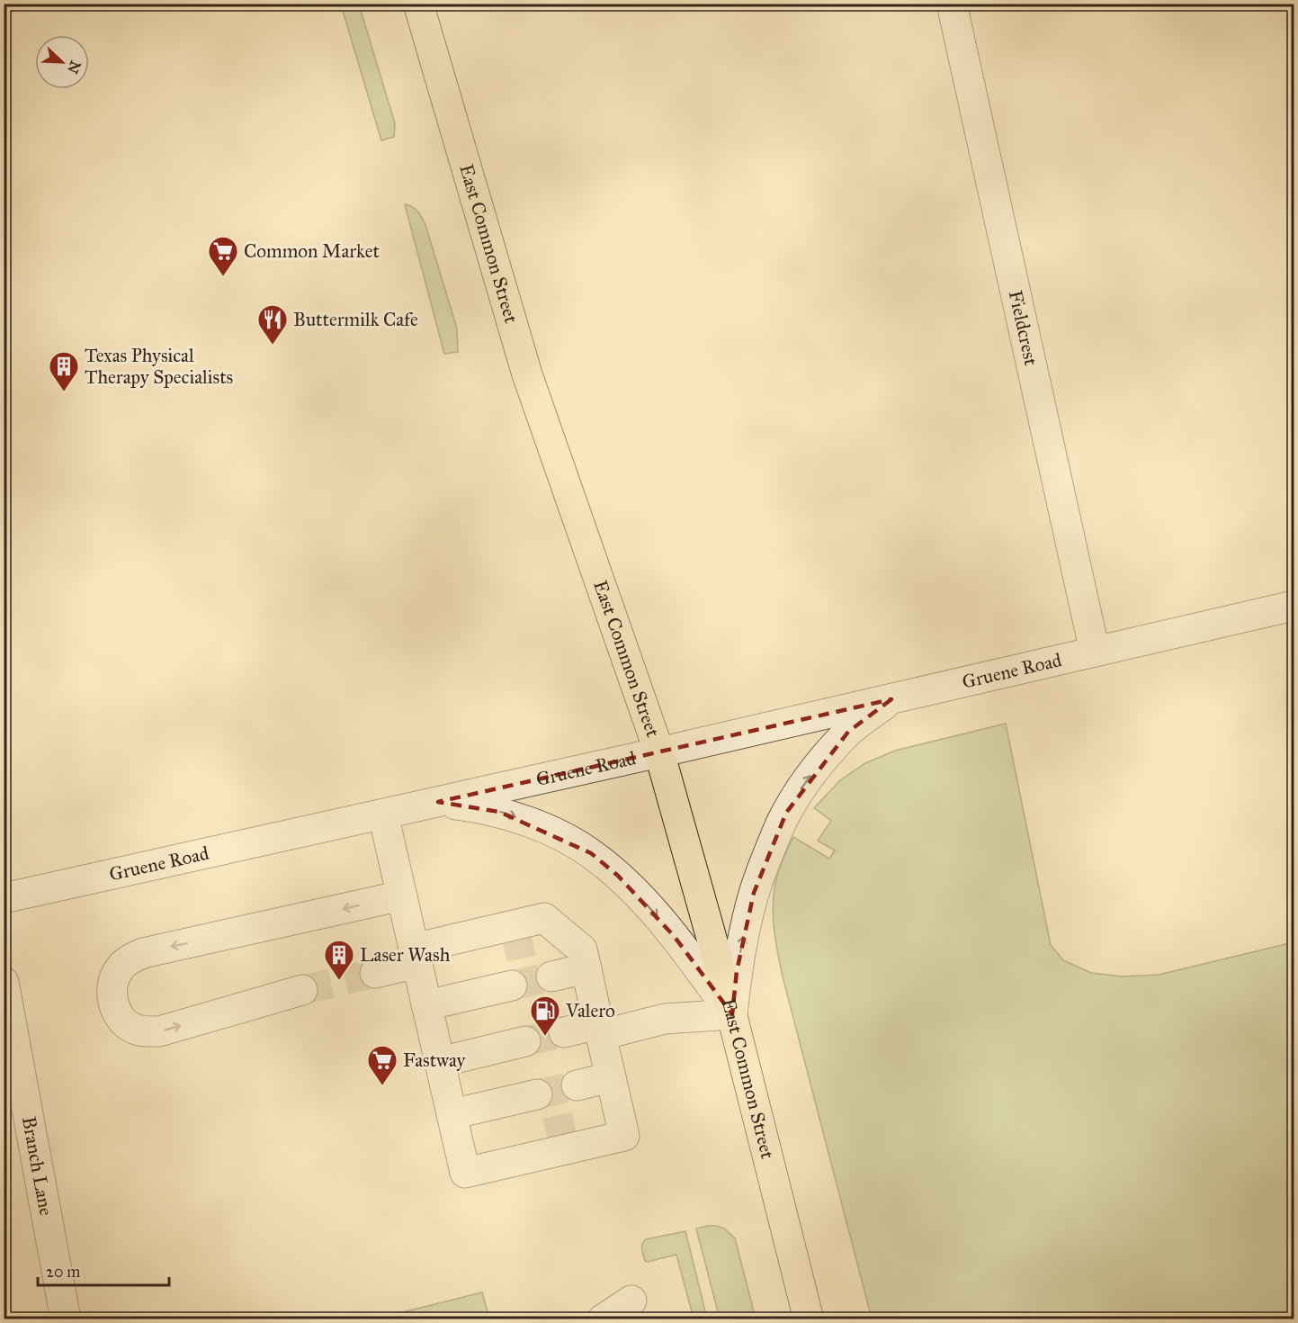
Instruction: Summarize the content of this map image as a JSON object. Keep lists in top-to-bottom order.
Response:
{
  "streets": {
    "main road": ["East Common Street"],
    "street": ["Fieldcrest", "Gruene Road", "Branch Lane"]
  },
  "crossings": [
    ["East Common Street", "Gruene Road"],
    ["Fieldcrest", "Gruene Road"]
  ],
  "places": {
    "supermarket": ["Common Market", "Fastway"],
    "restaurant": ["Buttermilk Cafe"],
    "building": ["Texas Physical Therapy Specialists", "Laser Wash"],
    "fuel station": ["Valero"]
  },
  "scale_bar": "20 m",
  "north": "bottom right"
}
